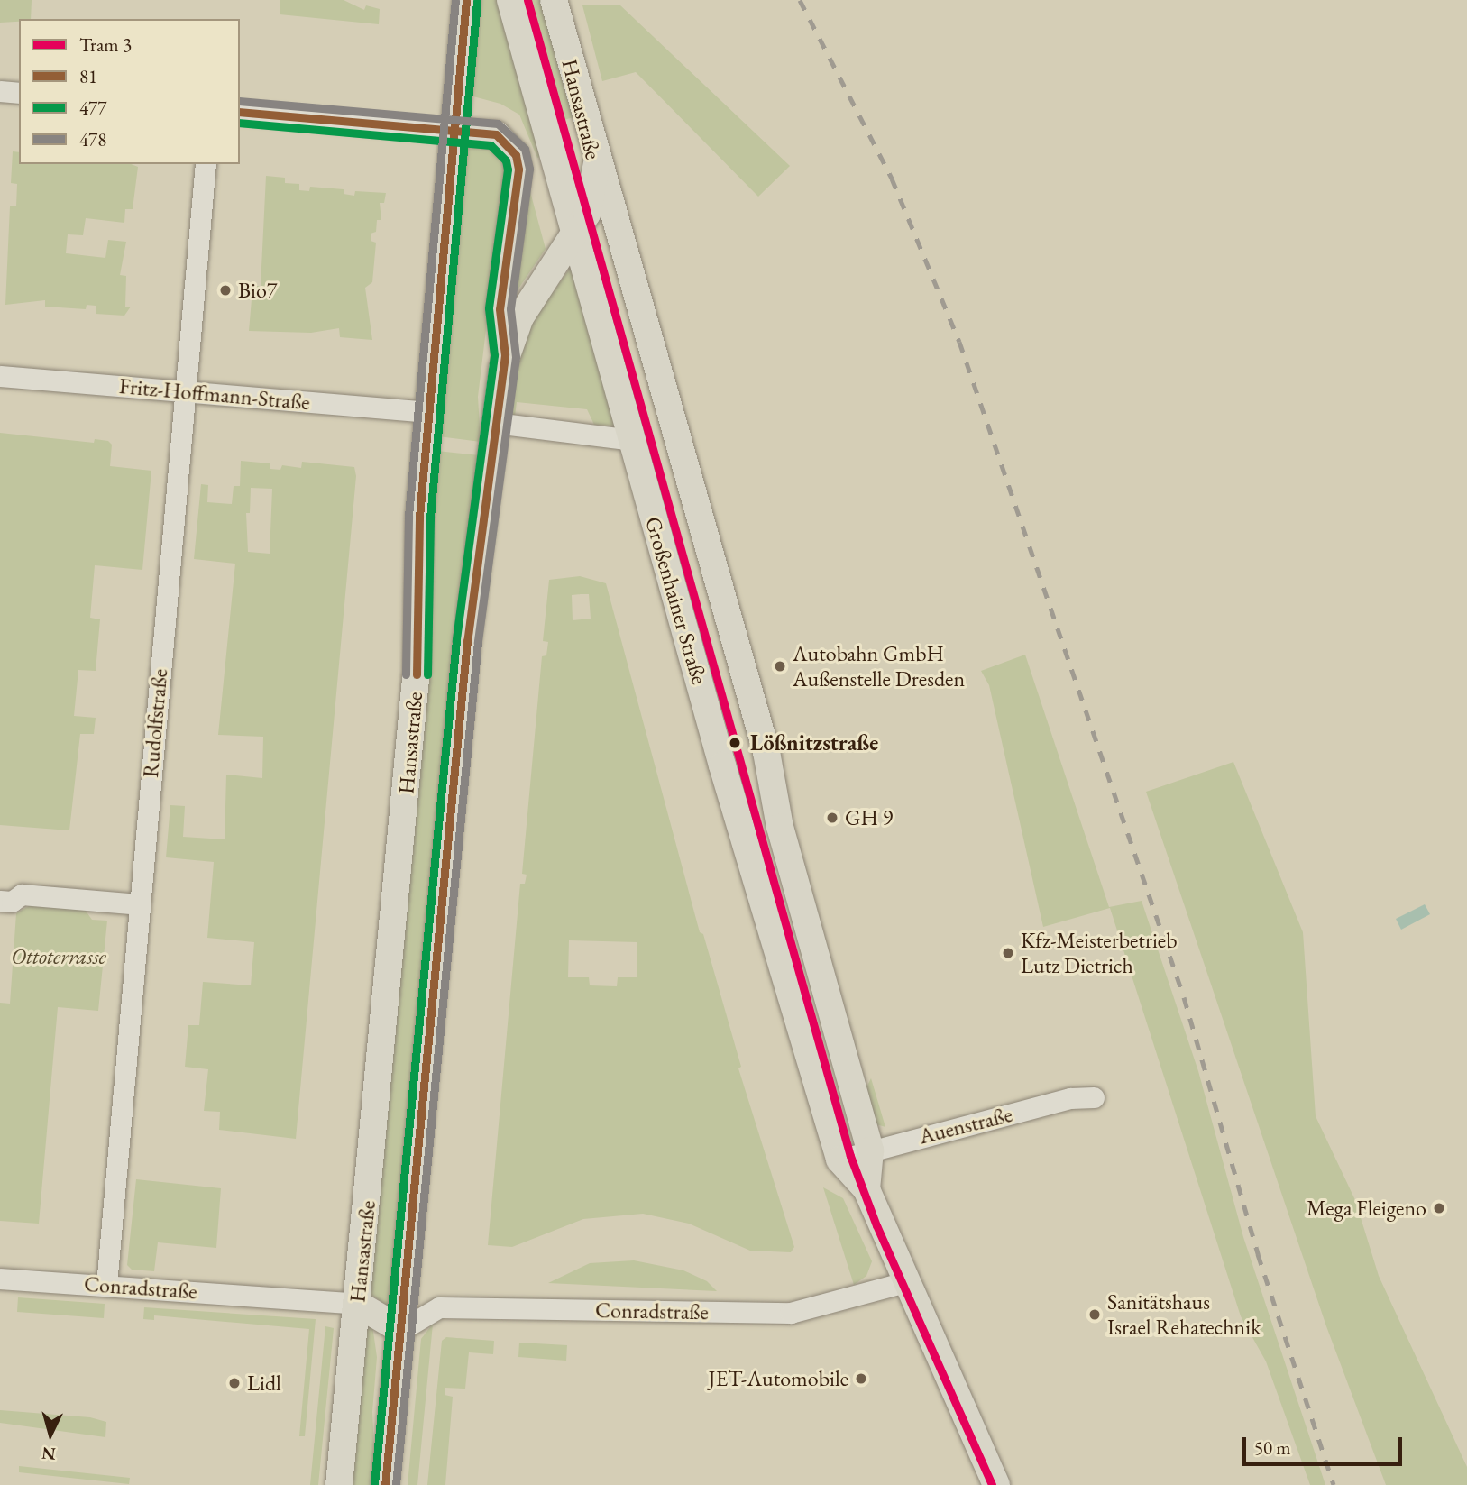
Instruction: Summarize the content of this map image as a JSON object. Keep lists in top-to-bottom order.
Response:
{
  "streets": {
    "main road": ["Hansastraße", "Großenhainer Straße"],
    "street": [
      "Fritz-Hoffmann-Straße",
      "Rudolfstraße",
      "Auenstraße",
      "Conradstraße"
    ]
  },
  "crossings": [
    ["Hansastraße", "Fritz-Hoffmann-Straße"],
    ["Hansastraße", "Großenhainer Straße"],
    ["Hansastraße", "Conradstraße"],
    ["Fritz-Hoffmann-Straße", "Rudolfstraße"],
    ["Großenhainer Straße", "Auenstraße"],
    ["Großenhainer Straße", "Conradstraße"],
    ["Rudolfstraße", "Conradstraße"]
  ],
  "parks": ["Ottoterrasse"],
  "places": [
    "Bio7",
    "Autobahn GmbH Außenstelle Dresden",
    "Lößnitzstraße",
    "GH 9",
    "Kfz-Meisterbetrieb Lutz Dietrich",
    "Mega Fleigeno",
    "Sanitätshaus Israel Rehatechnik",
    "JET-Automobile",
    "Lidl"
  ],
  "lines": [
    "tram line 3",
    "transit line 81",
    "transit line 478",
    "transit line 477"
  ],
  "legend": [
    "Tram 3",
    "81",
    "477",
    "478"
  ],
  "scale_bar": "50 m",
  "north": "bottom"
}
